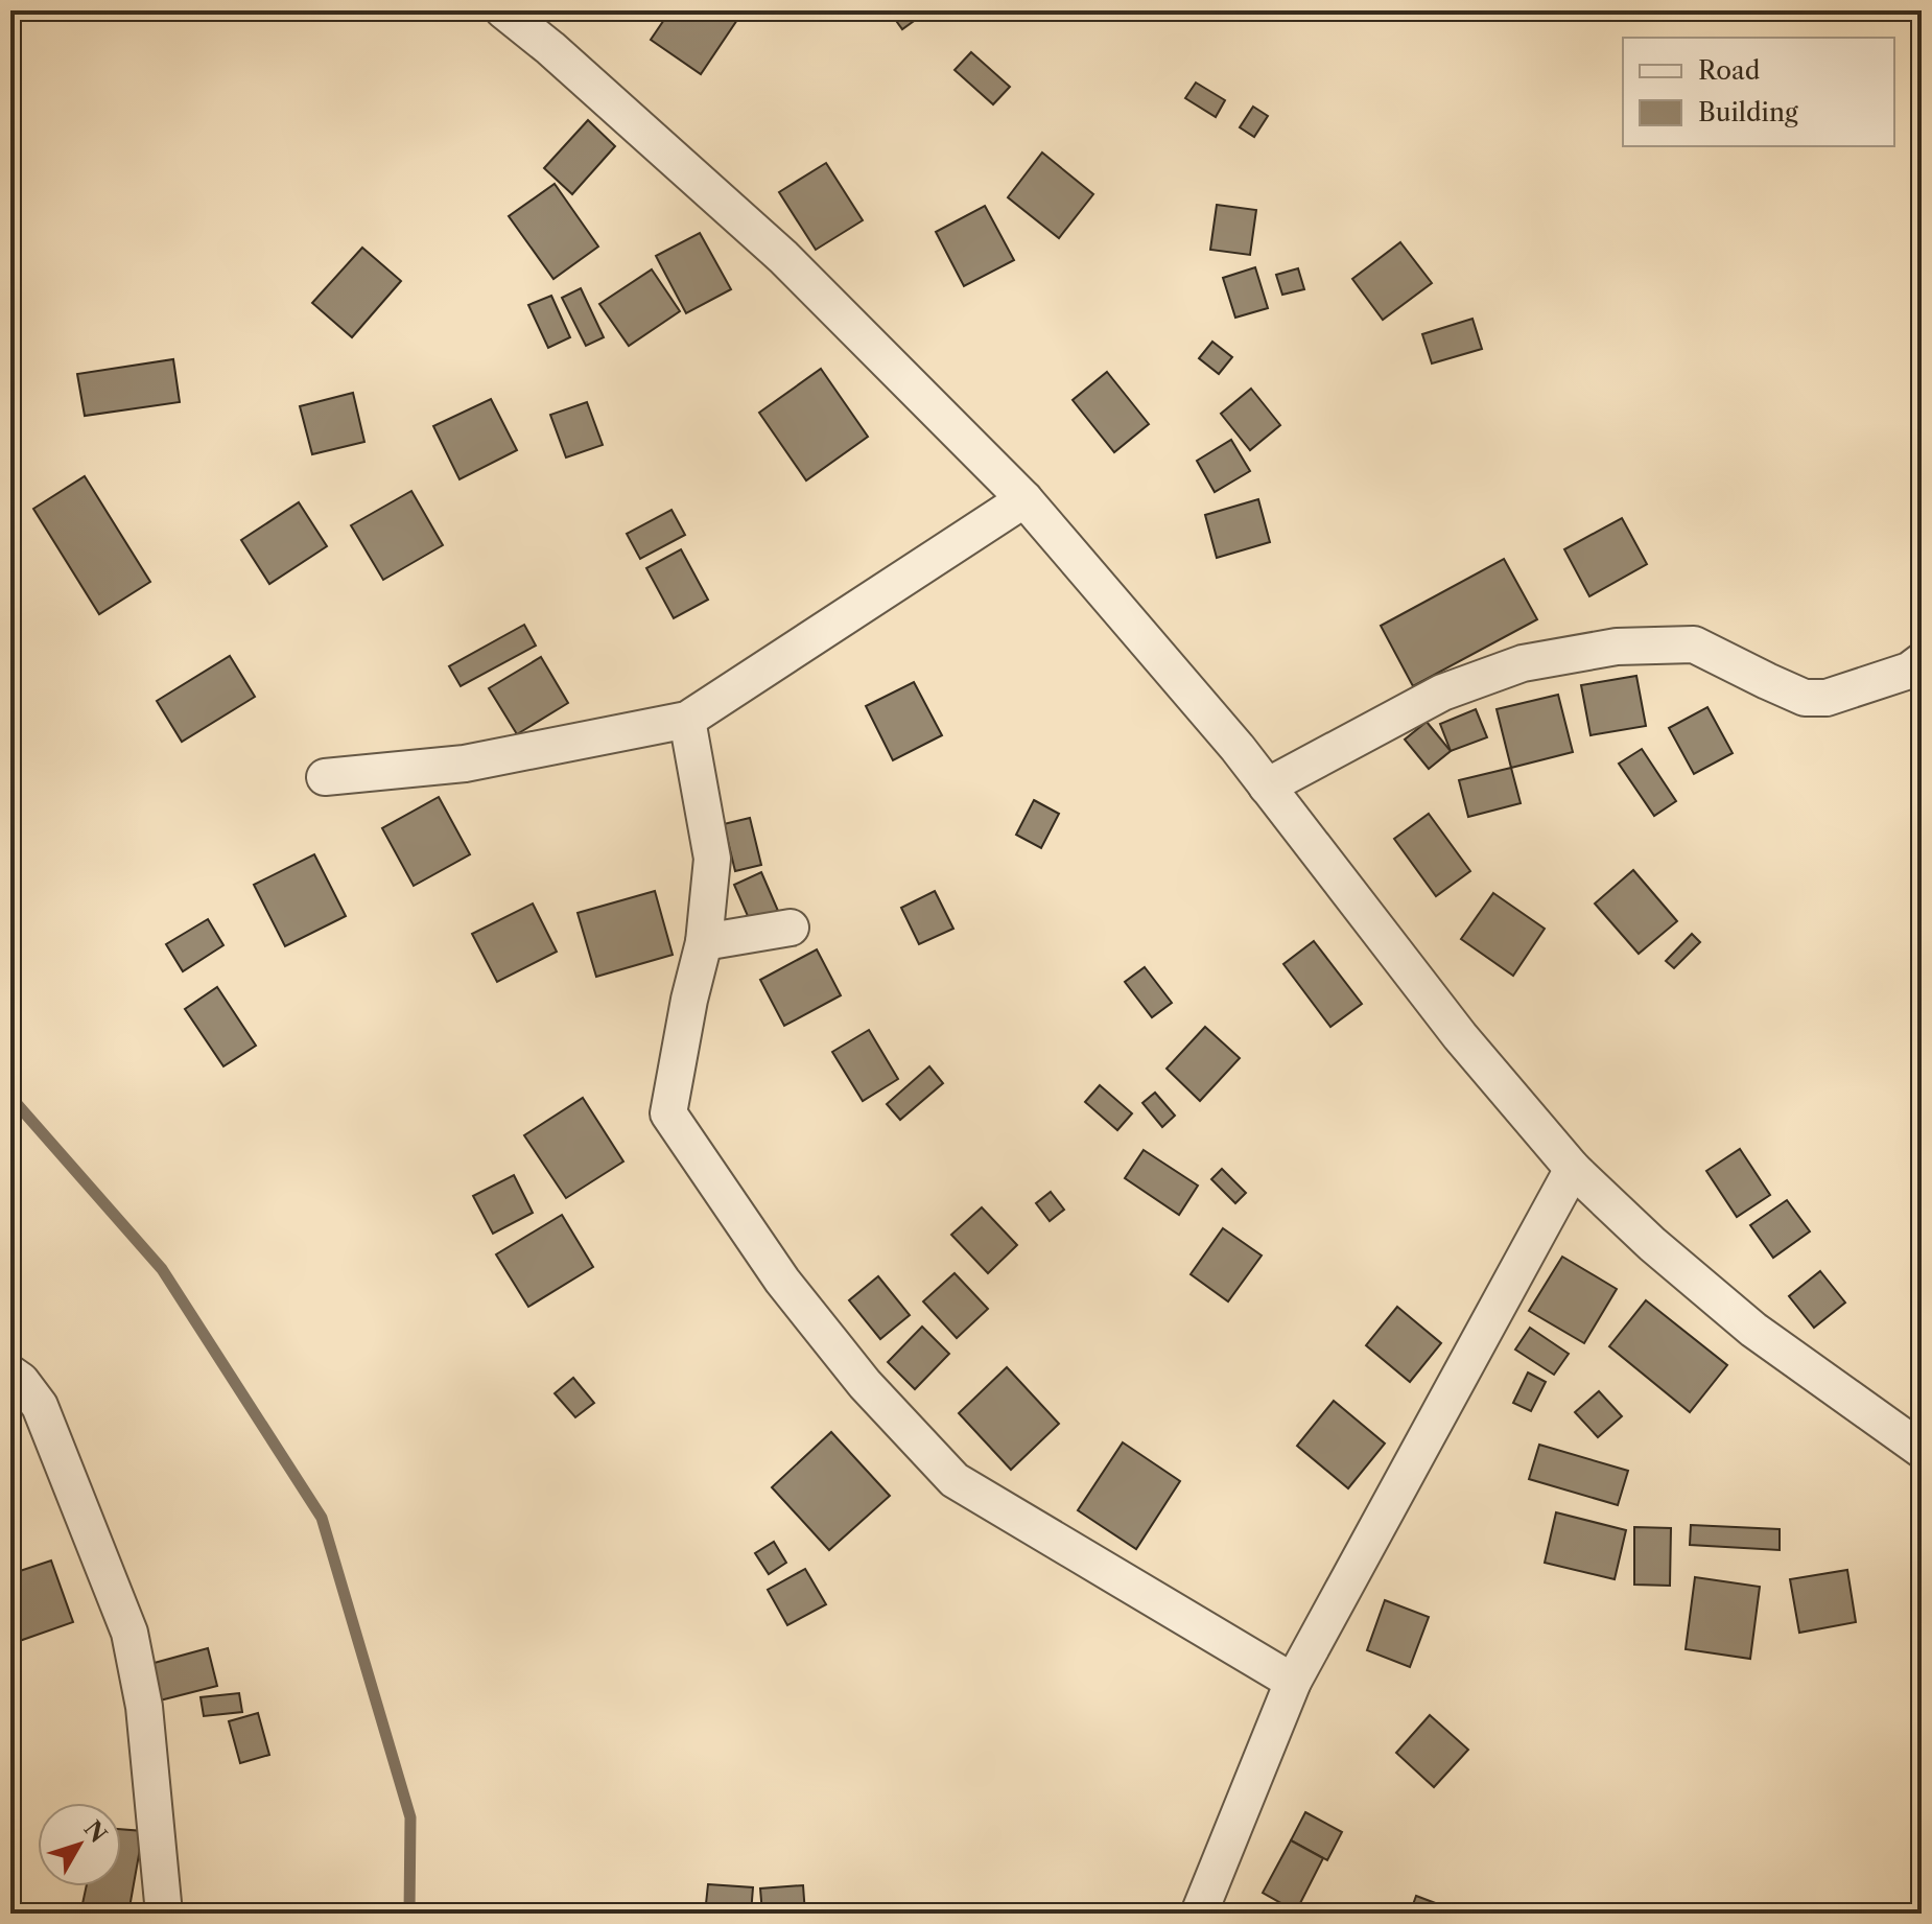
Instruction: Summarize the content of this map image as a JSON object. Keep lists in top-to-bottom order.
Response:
{
  "legend": ["Road", "Building"],
  "north": "top right"
}
